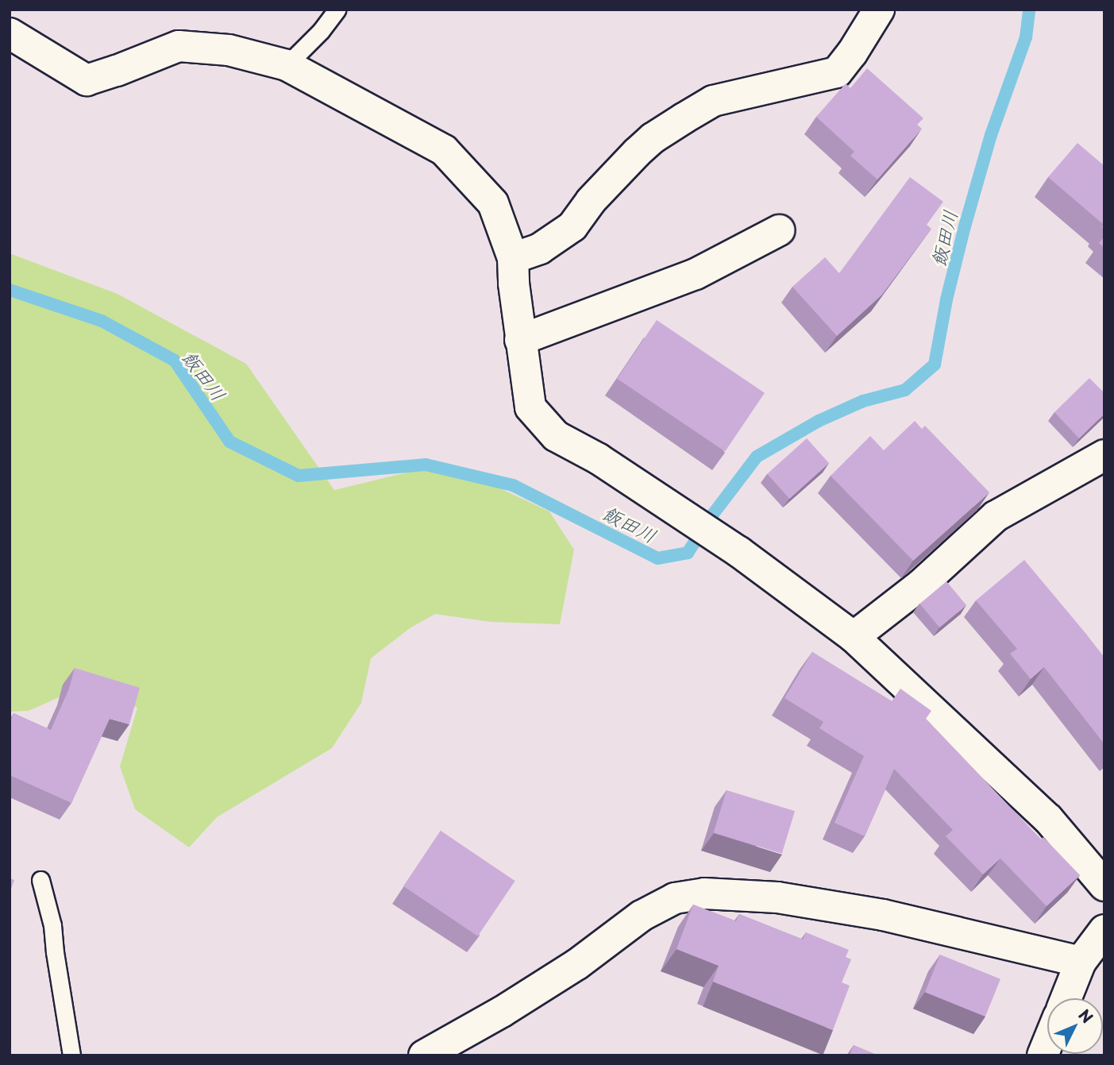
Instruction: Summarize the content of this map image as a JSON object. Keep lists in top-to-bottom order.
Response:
{
  "water": ["飯田川"],
  "north": "top right"
}
